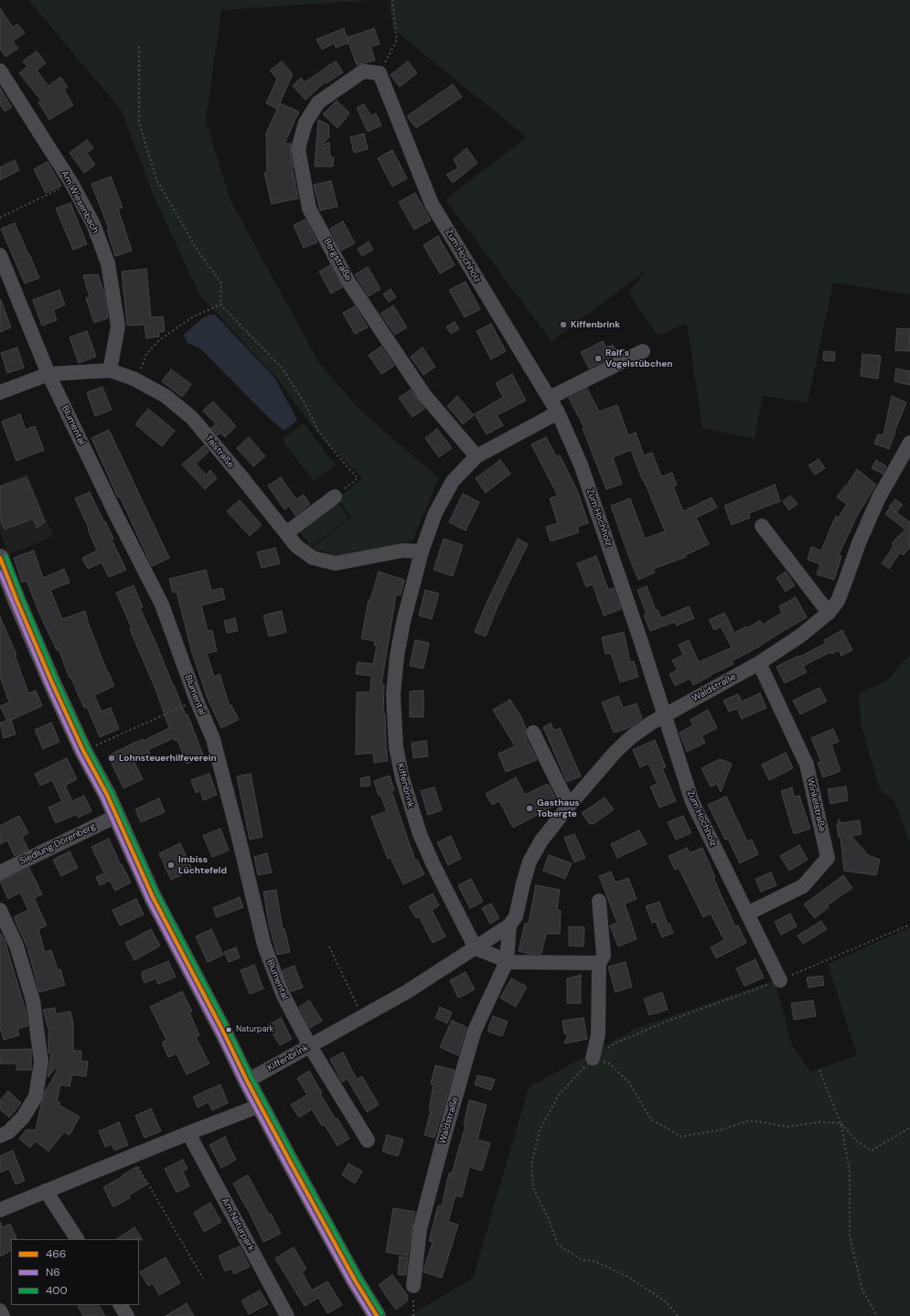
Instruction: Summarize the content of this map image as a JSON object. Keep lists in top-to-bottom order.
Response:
{
  "streets": {
    "street": [
      "Am Wiesenbach",
      "Zum Hochholz",
      "Bergstraße",
      "Blumental",
      "Talstraße",
      "Waldstraße",
      "Kiffenbrink",
      "Winkelstraße",
      "Siedlung Dörenberg",
      "Am Naturpark"
    ]
  },
  "crossings": [
    ["Am Wiesenbach", "Talstraße"],
    ["Zum Hochholz", "Bergstraße"],
    ["Zum Hochholz", "Waldstraße"],
    ["Zum Hochholz", "Kiffenbrink"],
    ["Zum Hochholz", "Winkelstraße"],
    ["Bergstraße", "Kiffenbrink"],
    ["Blumental", "Talstraße"],
    ["Blumental", "Kiffenbrink"],
    ["Talstraße", "Kiffenbrink"],
    ["Waldstraße", "Kiffenbrink"],
    ["Waldstraße", "Winkelstraße"]
  ],
  "places": [
    "Kiffenbrink",
    "Ralf´s Vogelstübchen",
    "Lohnsteuerhilfeverein",
    "Gasthaus Tobergte",
    "Imbiss Lüchtefeld",
    "Naturpark"
  ],
  "lines": ["transit line 400", "transit line 466", "transit line N6"],
  "legend": ["466", "N6", "400"]
}
